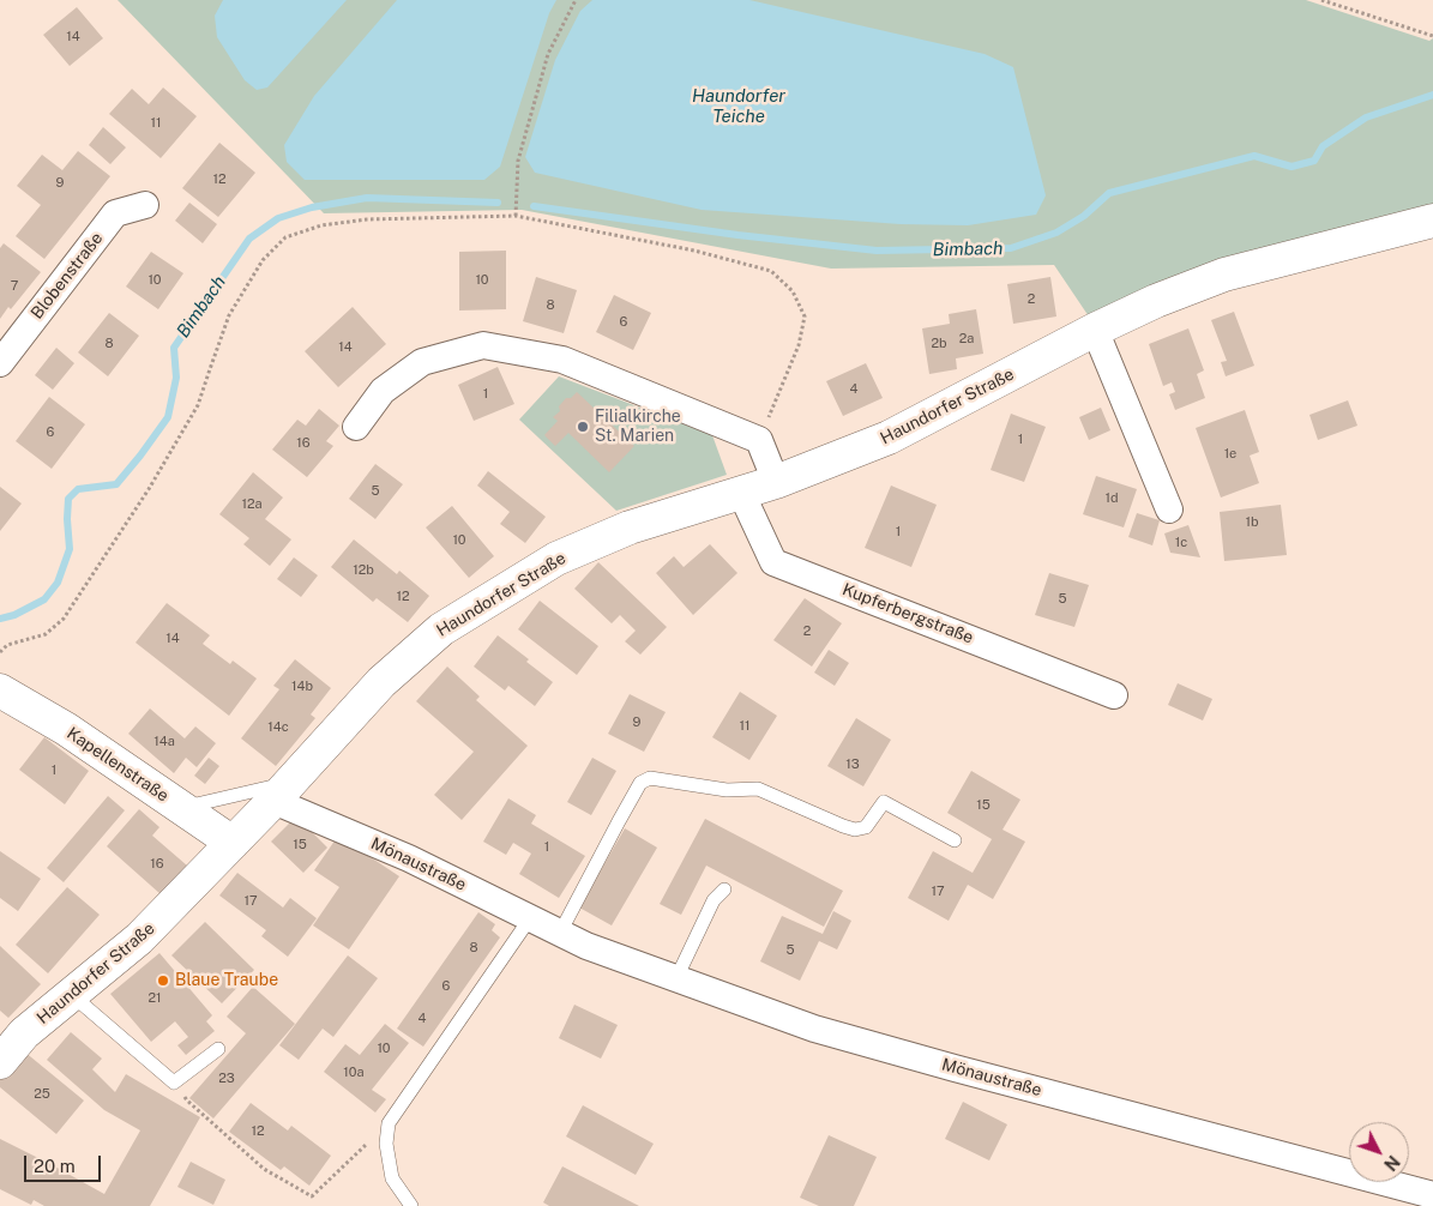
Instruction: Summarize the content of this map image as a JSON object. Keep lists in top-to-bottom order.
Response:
{
  "streets": {
    "street": [
      "Blobenstraße",
      "Haundorfer Straße",
      "Kupferbergstraße",
      "Kapellenstraße",
      "Mönaustraße"
    ]
  },
  "crossings": [
    ["Haundorfer Straße", "Kupferbergstraße"],
    ["Haundorfer Straße", "Kapellenstraße"],
    ["Haundorfer Straße", "Mönaustraße"]
  ],
  "water": ["Haundorfer Teiche", "Bimbach"],
  "places": ["Filialkirche St. Marien", "Blaue Traube"],
  "house_numbers": [
    "14",
    "11",
    "12",
    "9",
    "10",
    "10",
    "7",
    "2",
    "8",
    "6",
    "2a",
    "8",
    "2b",
    "14",
    "4",
    "1",
    "6",
    "1",
    "16",
    "1e",
    "5",
    "1d",
    "12a",
    "1b",
    "1",
    "10",
    "1c",
    "12b",
    "12",
    "5",
    "2",
    "14",
    "14b",
    "9",
    "11",
    "14c",
    "14a",
    "13",
    "1",
    "15",
    "15",
    "1",
    "16",
    "17",
    "17",
    "8",
    "5",
    "6",
    "21",
    "4",
    "10",
    "10a",
    "23",
    "25",
    "12"
  ],
  "scale_bar": "20 m",
  "north": "bottom right"
}
